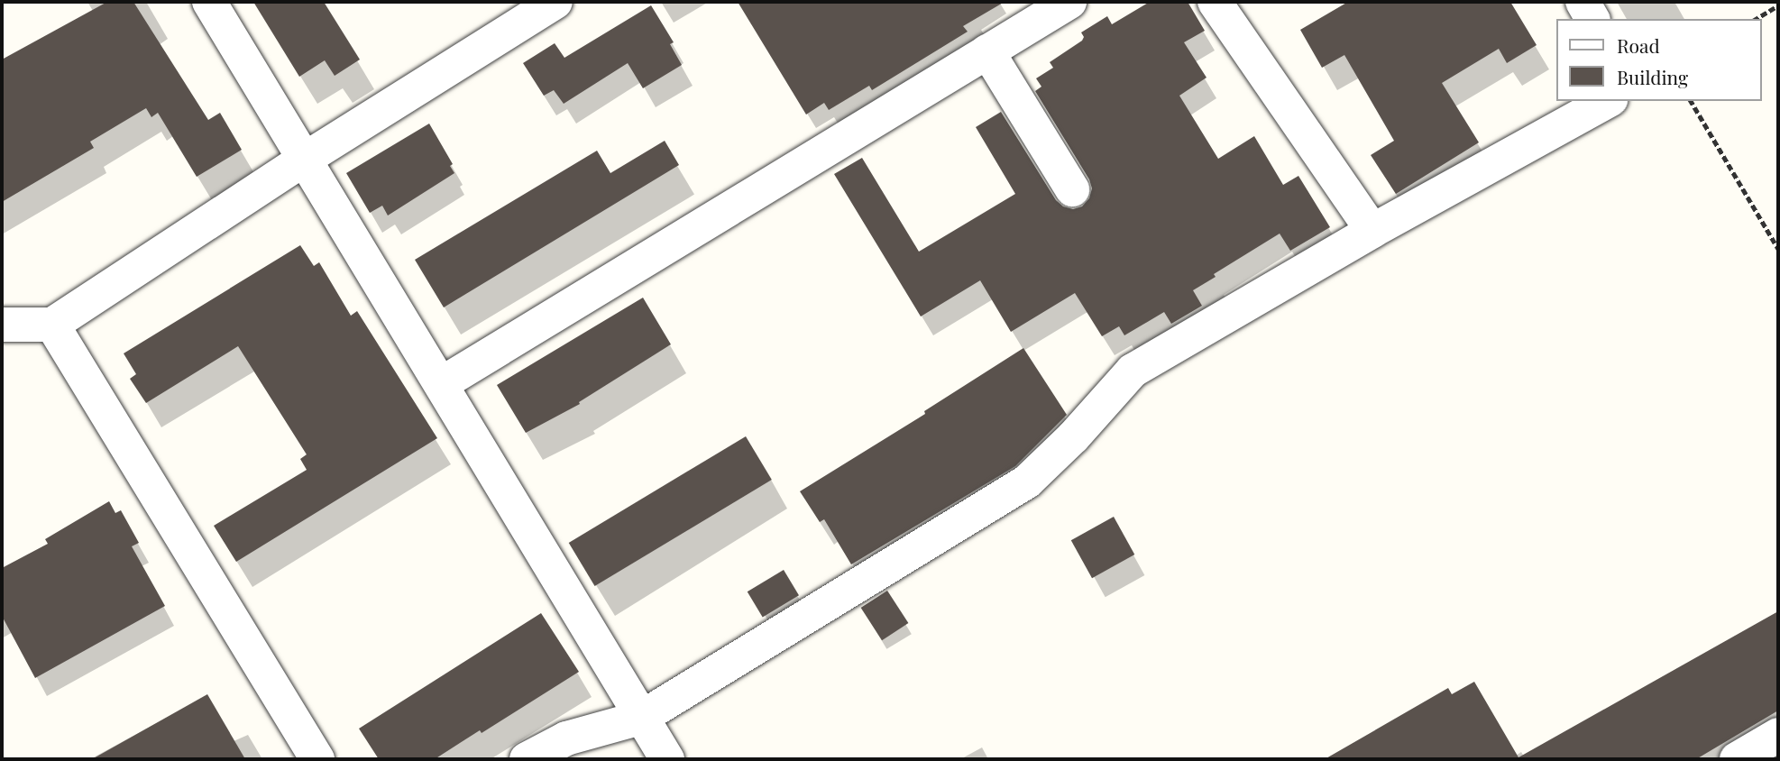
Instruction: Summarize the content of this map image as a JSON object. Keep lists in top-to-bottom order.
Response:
{
  "legend": ["Road", "Building"]
}
